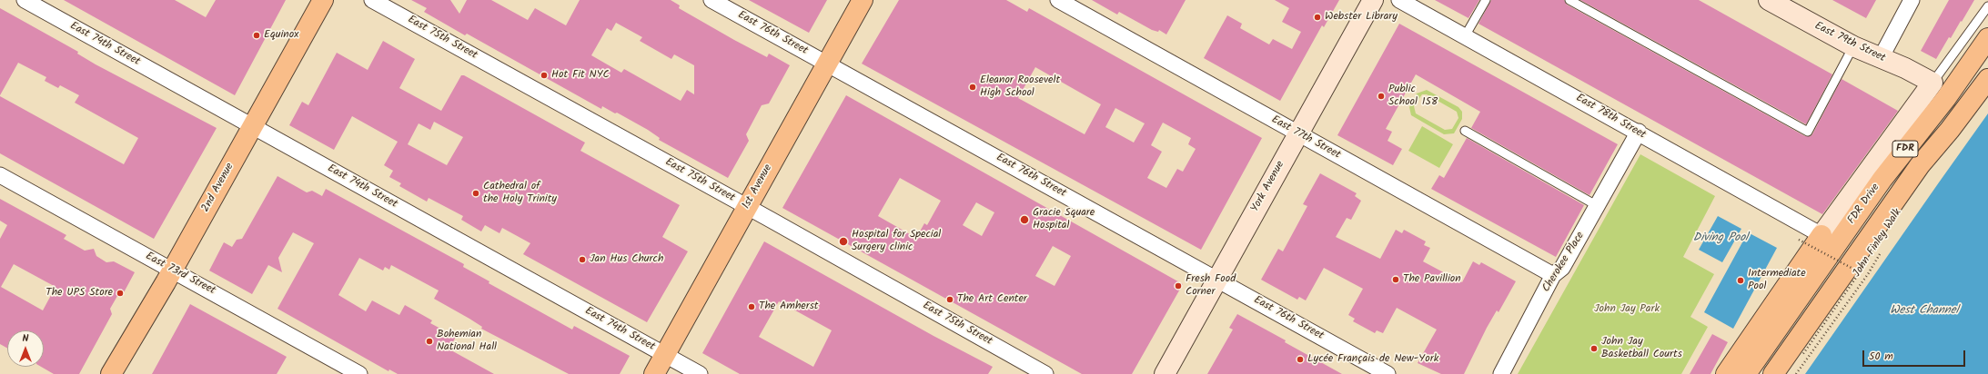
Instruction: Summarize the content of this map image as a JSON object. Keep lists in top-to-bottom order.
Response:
{
  "streets": {
    "main road": [
      "East 79th Street",
      "FDR",
      "1st Avenue",
      "York Avenue",
      "2nd Avenue",
      "FDR Drive"
    ],
    "street": [
      "East 76th Street",
      "East 75th Street",
      "East 74th Street",
      "East 78th Street",
      "East 77th Street",
      "Cherokee Place",
      "East 73rd Street"
    ],
    "path": ["John Finley Walk"]
  },
  "crossings": [
    ["East 76th Street", "1st Avenue"],
    ["East 76th Street", "York Avenue"],
    ["East 75th Street", "1st Avenue"],
    ["East 79th Street", "FDR Drive"],
    ["East 74th Street", "1st Avenue"],
    ["East 74th Street", "2nd Avenue"],
    ["East 78th Street", "FDR Drive"],
    ["East 78th Street", "Cherokee Place"],
    ["East 77th Street", "York Avenue"],
    ["East 77th Street", "Cherokee Place"],
    ["2nd Avenue", "East 73rd Street"]
  ],
  "water": ["Diving Pool", "West Channel"],
  "parks": ["John Jay Park"],
  "places": [
    "Webster Library",
    "Equinox",
    "Hot Fit NYC",
    "Eleanor Roosevelt High School",
    "Public School 158",
    "Cathedral of the Holy Trinity",
    "Gracie Square Hospital",
    "Hospital for Special Surgery clinic",
    "Jan Hus Church",
    "The Pavillion",
    "Intermediate Pool",
    "Fresh Food Corner",
    "The UPS Store",
    "The Art Center",
    "The Amherst",
    "Bohemian National Hall",
    "John Jay Basketball Courts",
    "Lycée Français de New-York"
  ],
  "scale_bar": "50 m",
  "north": "top"
}
